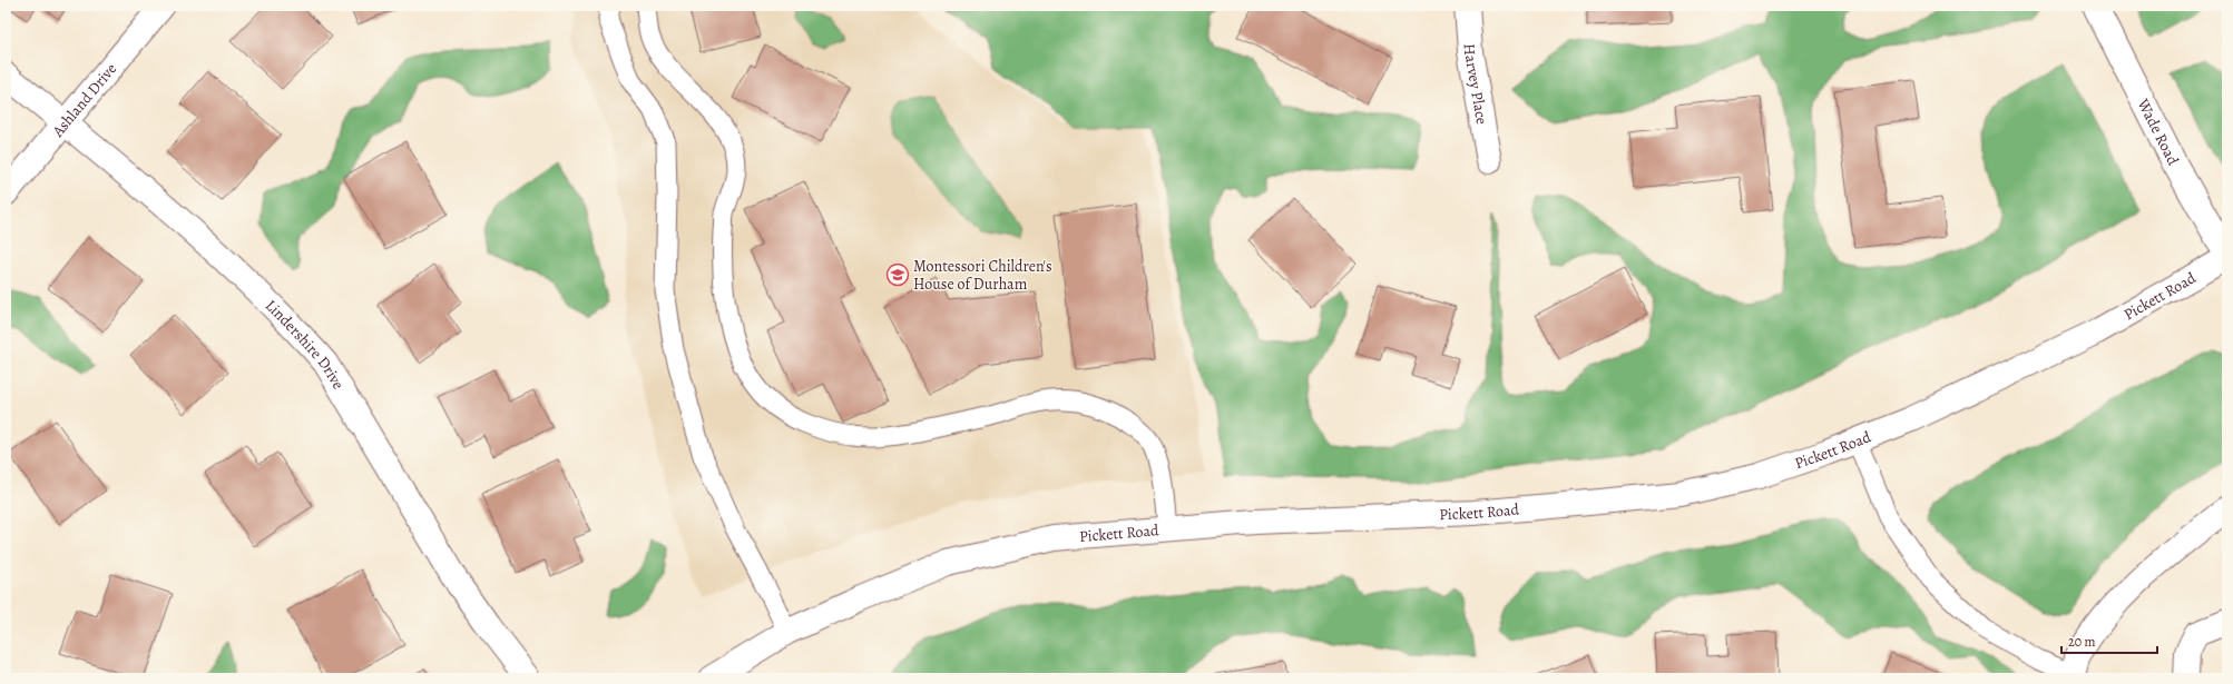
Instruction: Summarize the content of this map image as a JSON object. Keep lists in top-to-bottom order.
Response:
{
  "streets": {
    "street": [
      "Harvey Place",
      "Ashland Drive",
      "Wade Road",
      "Pickett Road",
      "Lindershire Drive"
    ]
  },
  "crossings": [
    ["Ashland Drive", "Lindershire Drive"],
    ["Wade Road", "Pickett Road"]
  ],
  "places": {
    "school or university": ["Montessori Children's House of Durham"]
  },
  "scale_bar": "20 m"
}
